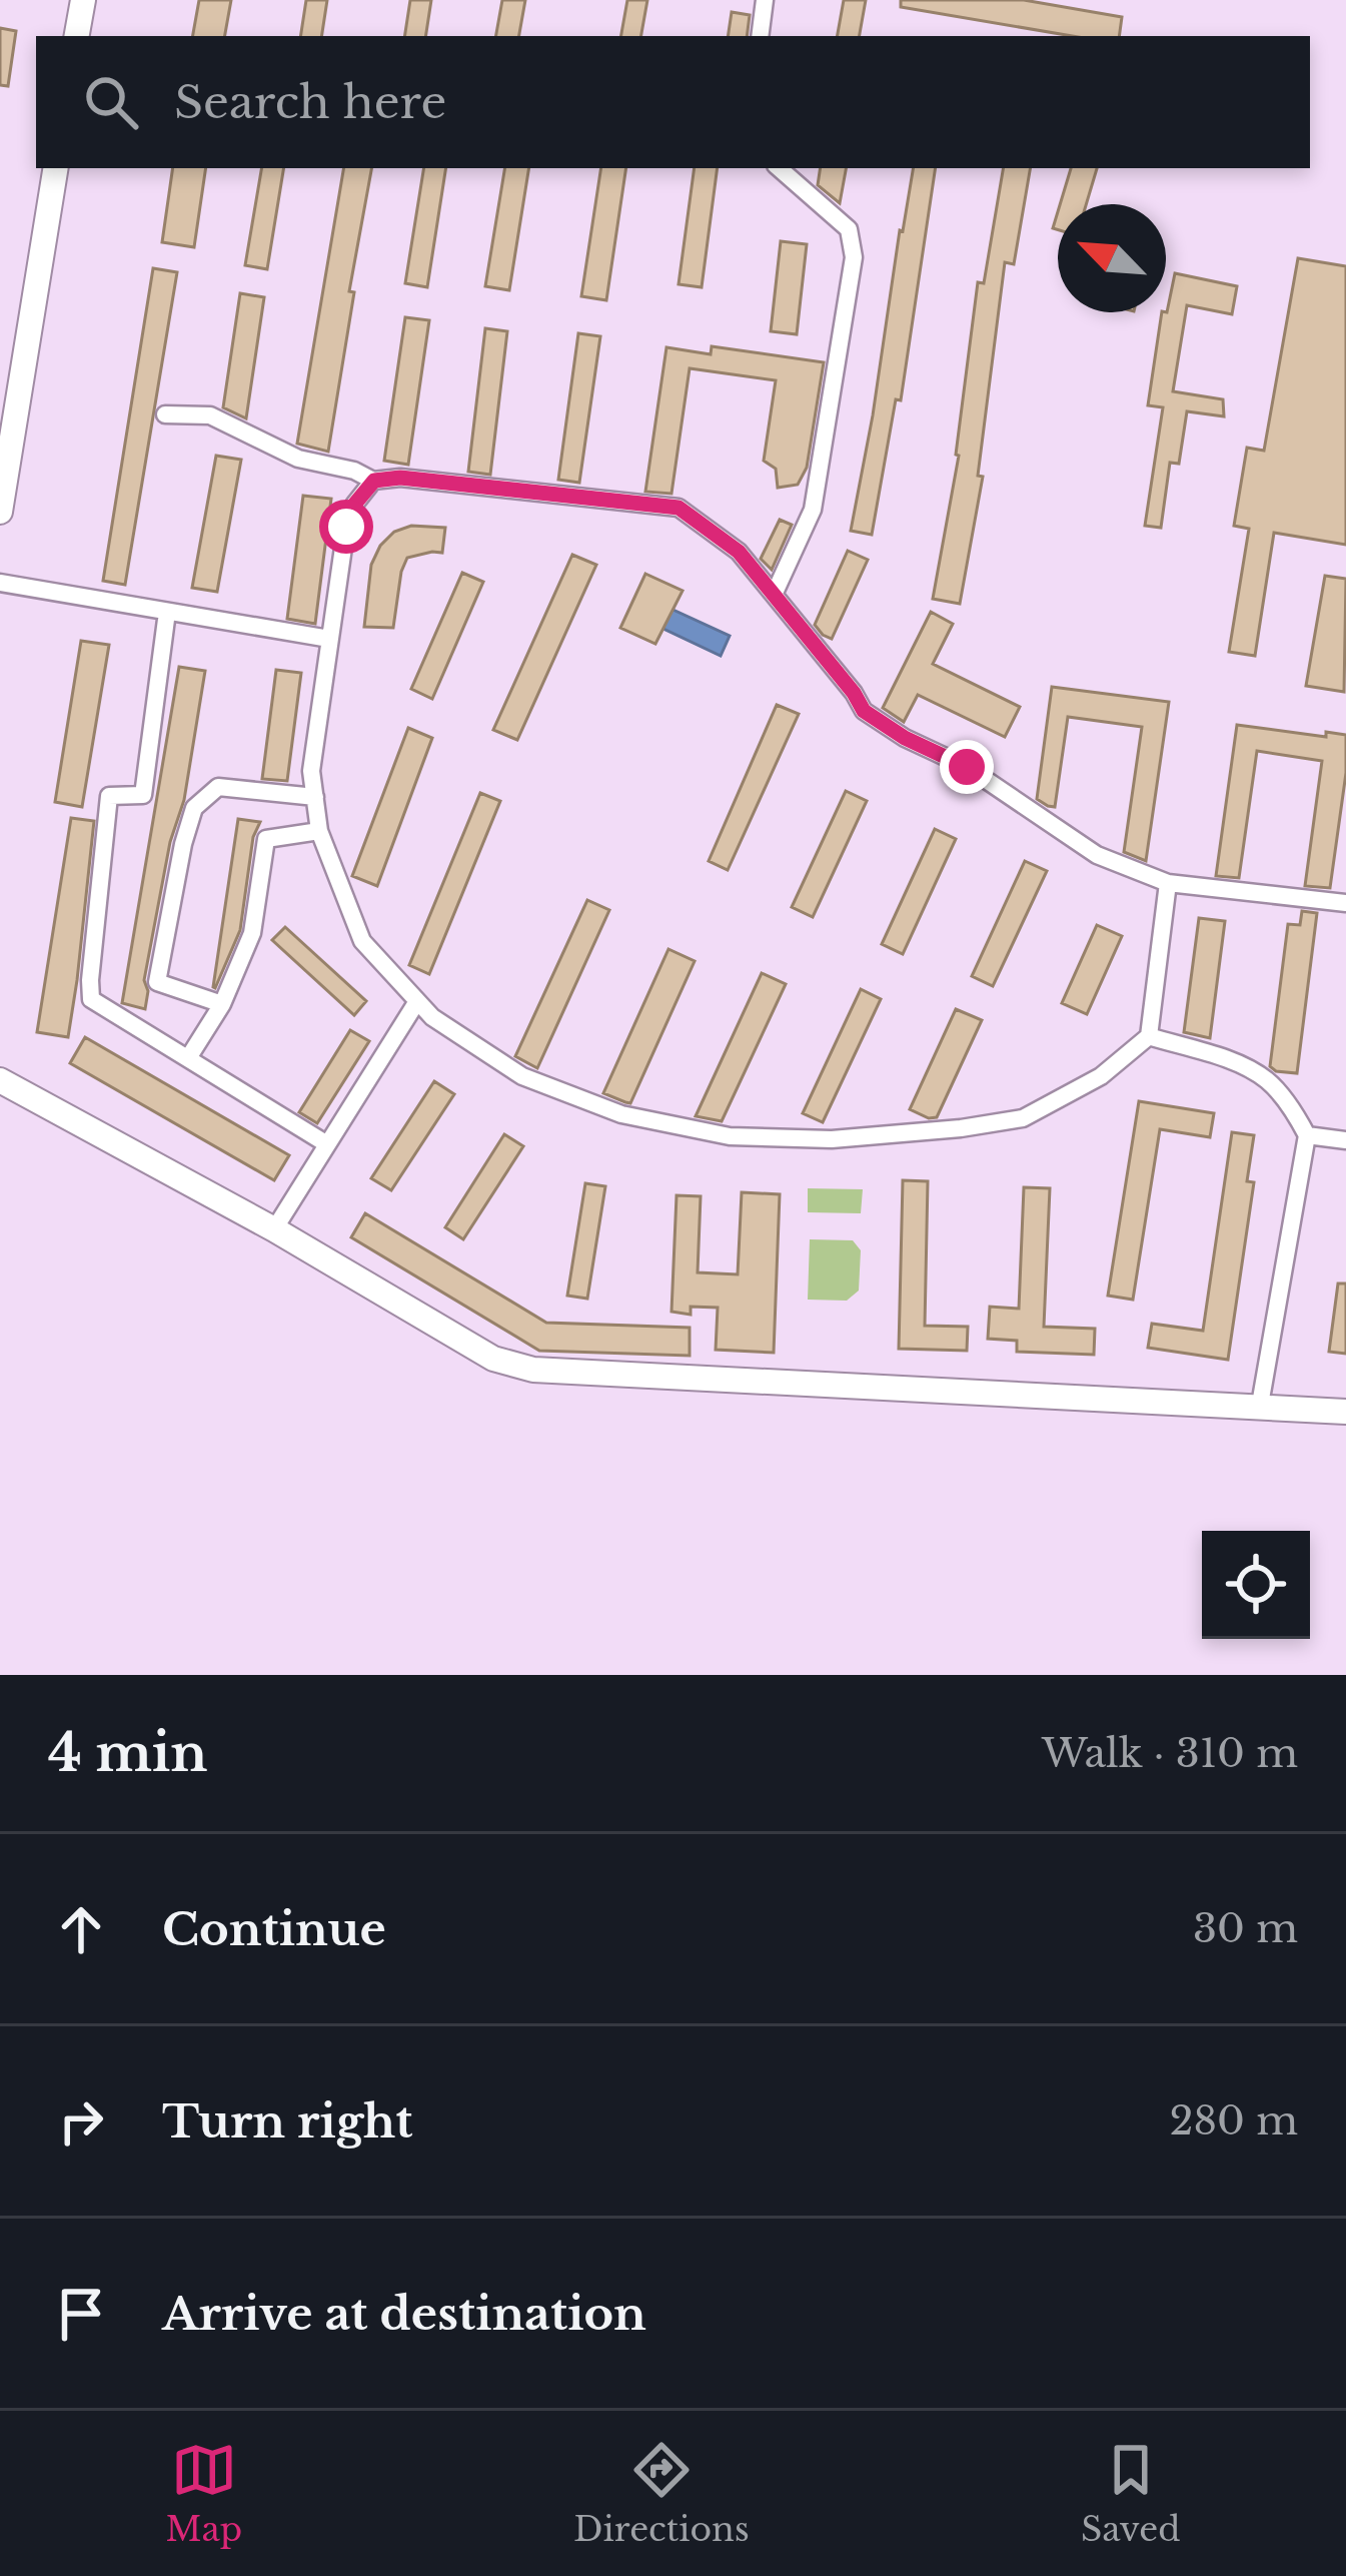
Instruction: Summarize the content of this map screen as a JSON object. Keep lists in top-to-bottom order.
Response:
{
  "north": "top left",
  "page": {
    "search": "Search here",
    "heading": ["4 min", "Walk · 310 m"],
    "list": [
      ["Continue", "30 m"],
      ["Turn right", "280 m"],
      "Arrive at destination"
    ],
    "nav": ["Map", "Directions", "Saved"]
  }
}
